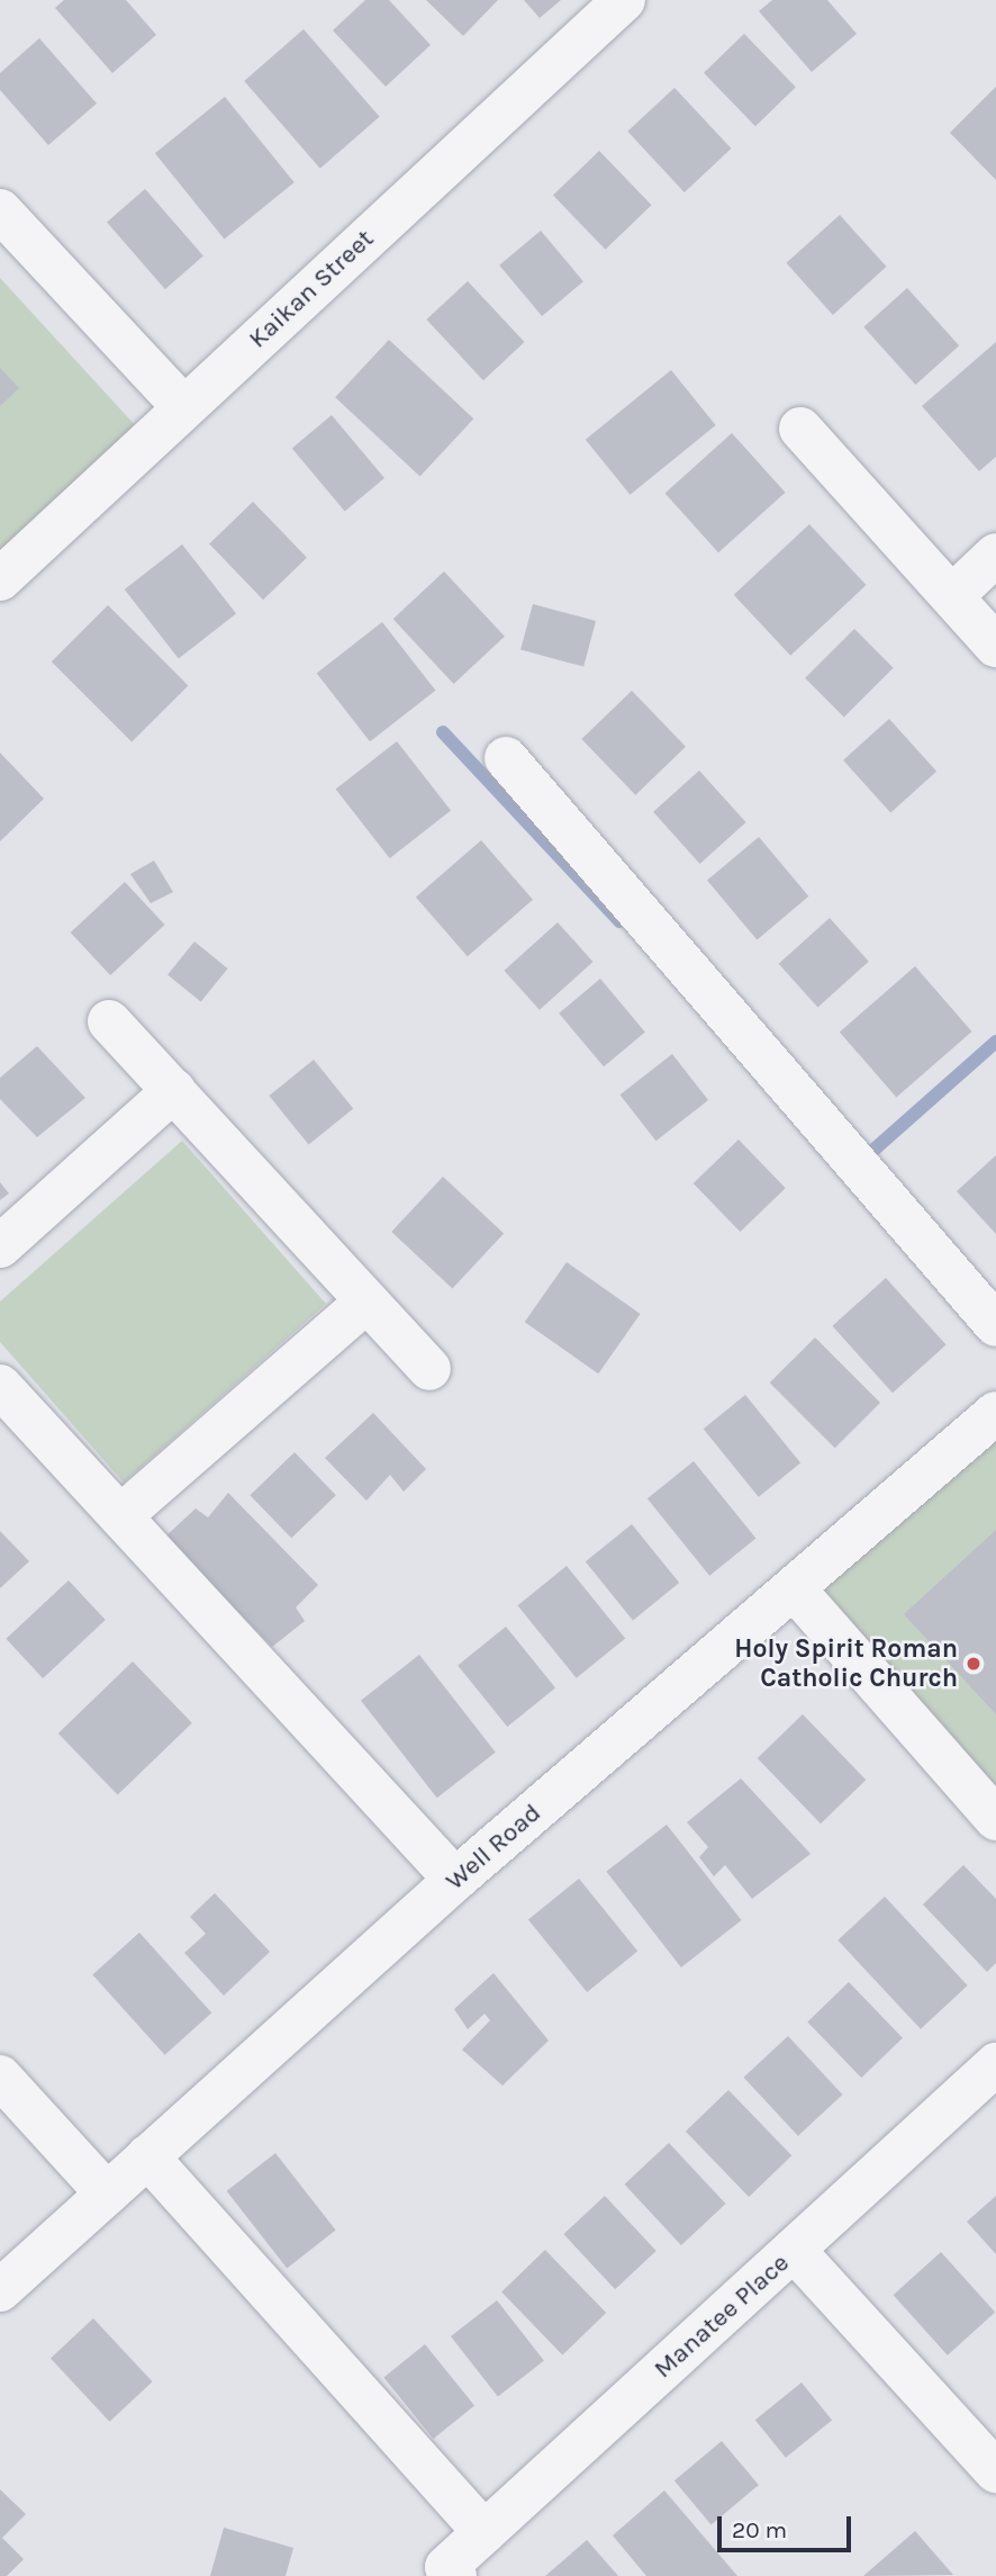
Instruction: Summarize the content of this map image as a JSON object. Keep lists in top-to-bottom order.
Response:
{
  "streets": {
    "street": ["Kaikan Street", "Well Road", "Manatee Place"]
  },
  "places": ["Holy Spirit Roman Catholic Church"],
  "scale_bar": "20 m"
}
